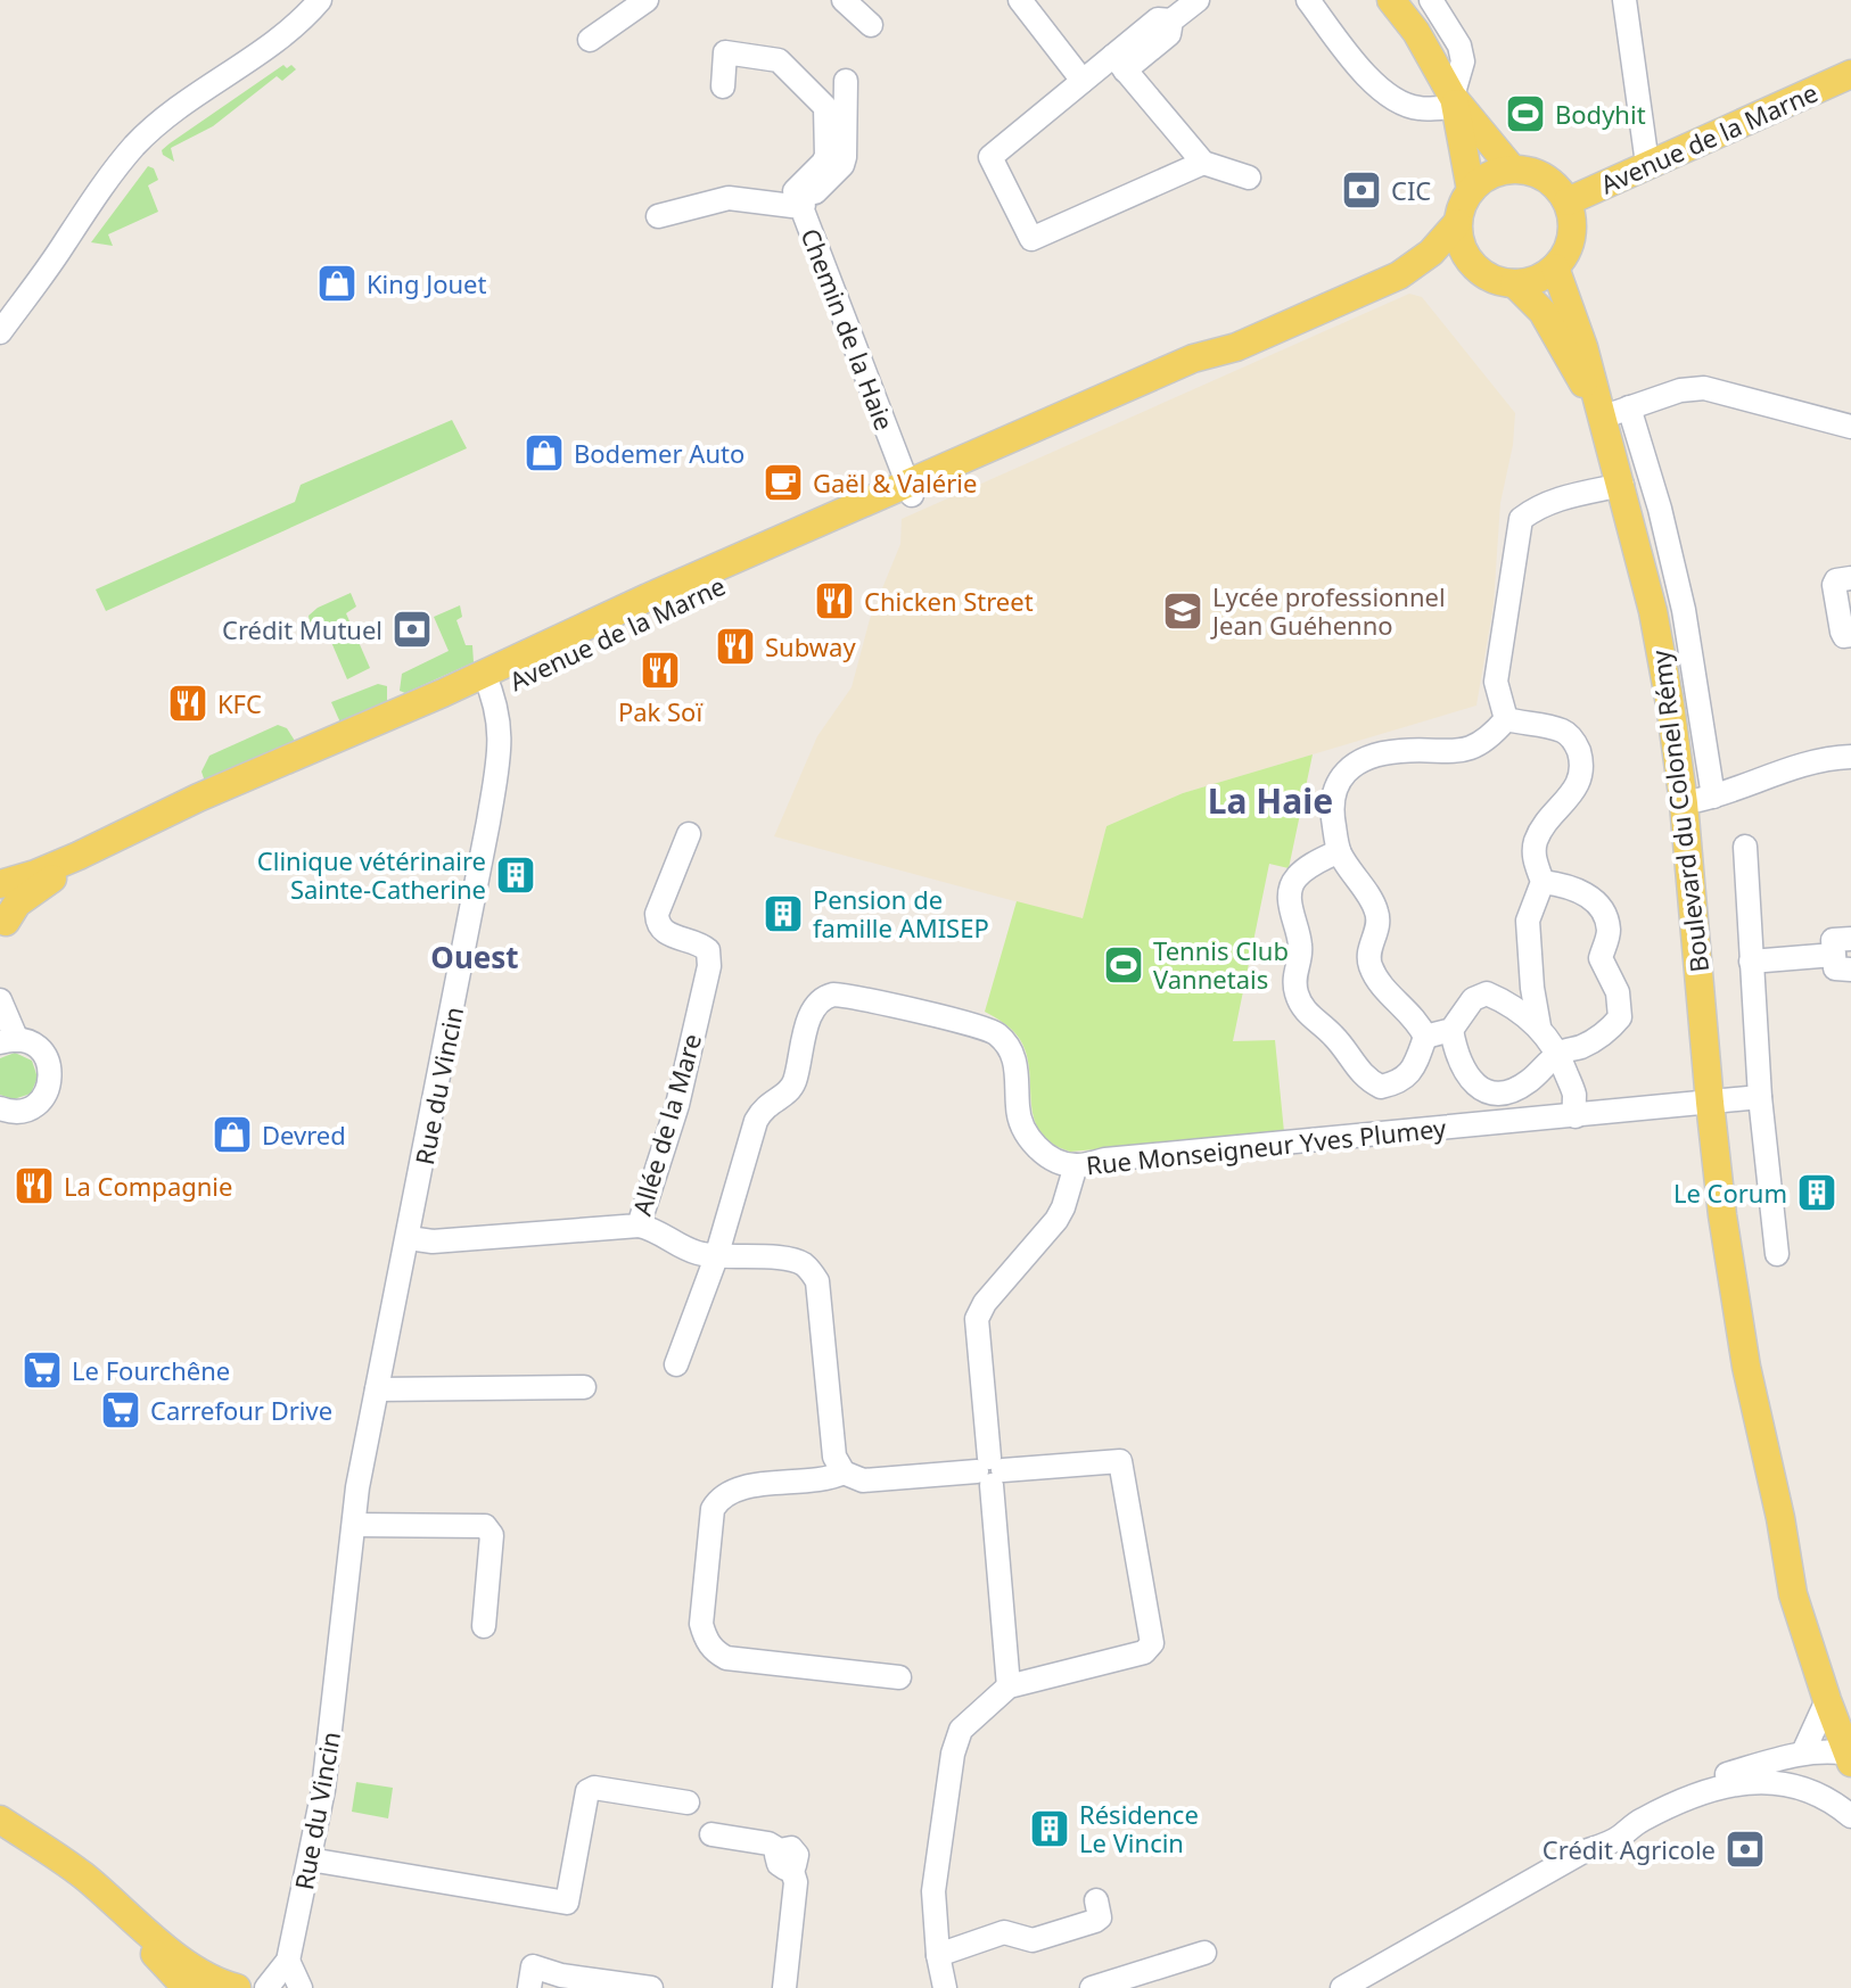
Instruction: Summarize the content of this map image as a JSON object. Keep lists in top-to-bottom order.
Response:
{
  "streets": {
    "main road": ["Avenue de la Marne", "Boulevard du Colonel Rémy"],
    "street": [
      "Chemin de la Haie",
      "Rue du Vincin",
      "Allée de la Mare",
      "Rue Monseigneur Yves Plumey"
    ]
  },
  "crossings": [
    ["Avenue de la Marne", "Chemin de la Haie"],
    ["Avenue de la Marne", "Boulevard du Colonel Rémy"],
    ["Avenue de la Marne", "Rue du Vincin"],
    ["Boulevard du Colonel Rémy", "Rue Monseigneur Yves Plumey"],
    ["Rue du Vincin", "Allée de la Mare"]
  ],
  "districts": ["La Haie", "Ouest"],
  "places": {
    "sports": ["Bodyhit", "Tennis Club Vannetais"],
    "bank": ["CIC", "Crédit Mutuel", "Crédit Agricole"],
    "shop": ["King Jouet", "Bodemer Auto", "Devred"],
    "cafe": ["Gaël & Valérie"],
    "restaurant": [
      "Chicken Street",
      "Subway",
      "Pak Soï",
      "KFC",
      "La Compagnie"
    ],
    "school or university": ["Lycée professionnel Jean Guéhenno"],
    "building": [
      "Clinique vétérinaire Sainte-Catherine",
      "Pension de famille AMISEP",
      "Le Corum",
      "Résidence Le Vincin"
    ],
    "supermarket": ["Le Fourchêne", "Carrefour Drive"]
  }
}
